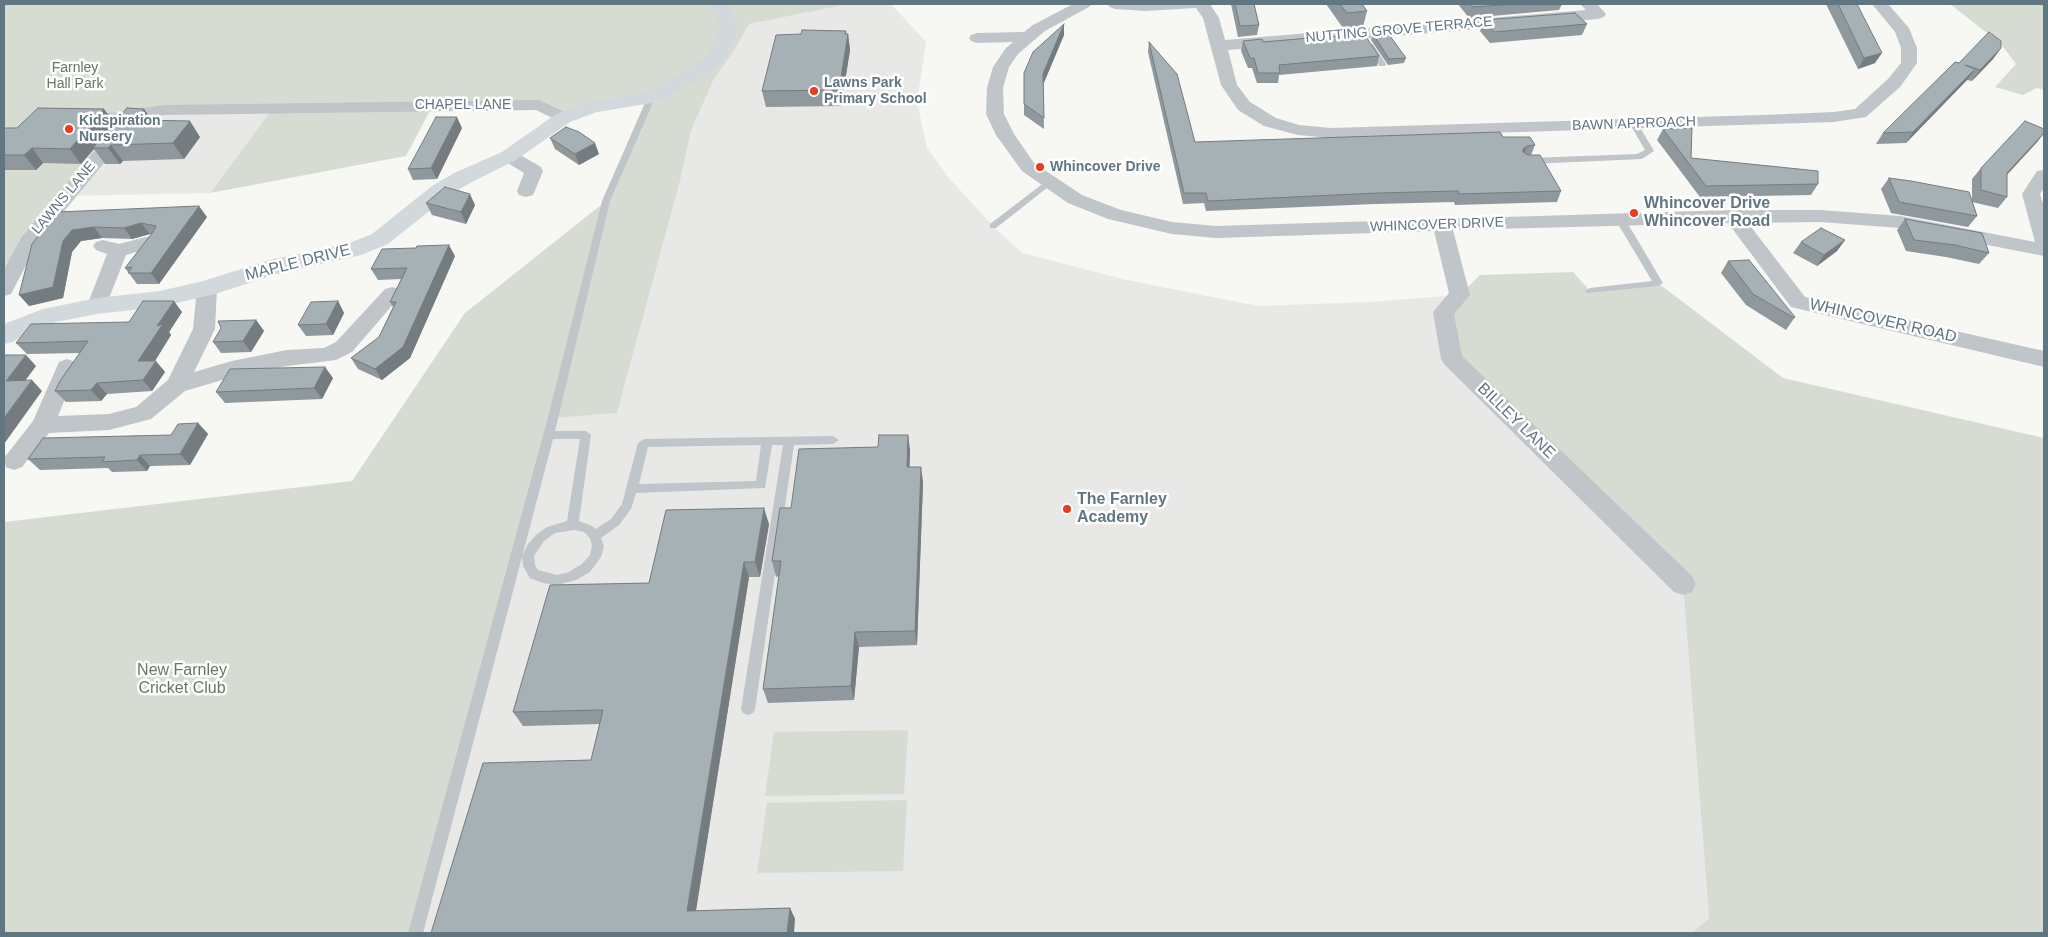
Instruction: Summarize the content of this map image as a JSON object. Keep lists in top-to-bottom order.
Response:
{
  "streets": {
    "street": [
      "NUTTING GROVE TERRACE",
      "CHAPEL LANE",
      "BAWN APPROACH",
      "LAWNS LANE",
      "WHINCOVER DRIVE",
      "MAPLE DRIVE",
      "WHINCOVER ROAD",
      "BILLEY LANE"
    ]
  },
  "crossings": [
    ["NUTTING GROVE TERRACE", "BAWN APPROACH"],
    ["CHAPEL LANE", "LAWNS LANE"],
    ["CHAPEL LANE", "MAPLE DRIVE"],
    ["WHINCOVER DRIVE", "WHINCOVER ROAD"],
    ["WHINCOVER DRIVE", "BILLEY LANE"]
  ],
  "parks": ["Farnley Hall Park", "New Farnley Cricket Club"],
  "places": [
    "Lawns Park Primary School",
    "Kidspiration Nursery",
    "Whincover Drive",
    "Whincover Drive Whincover Road",
    "The Farnley Academy"
  ]
}
